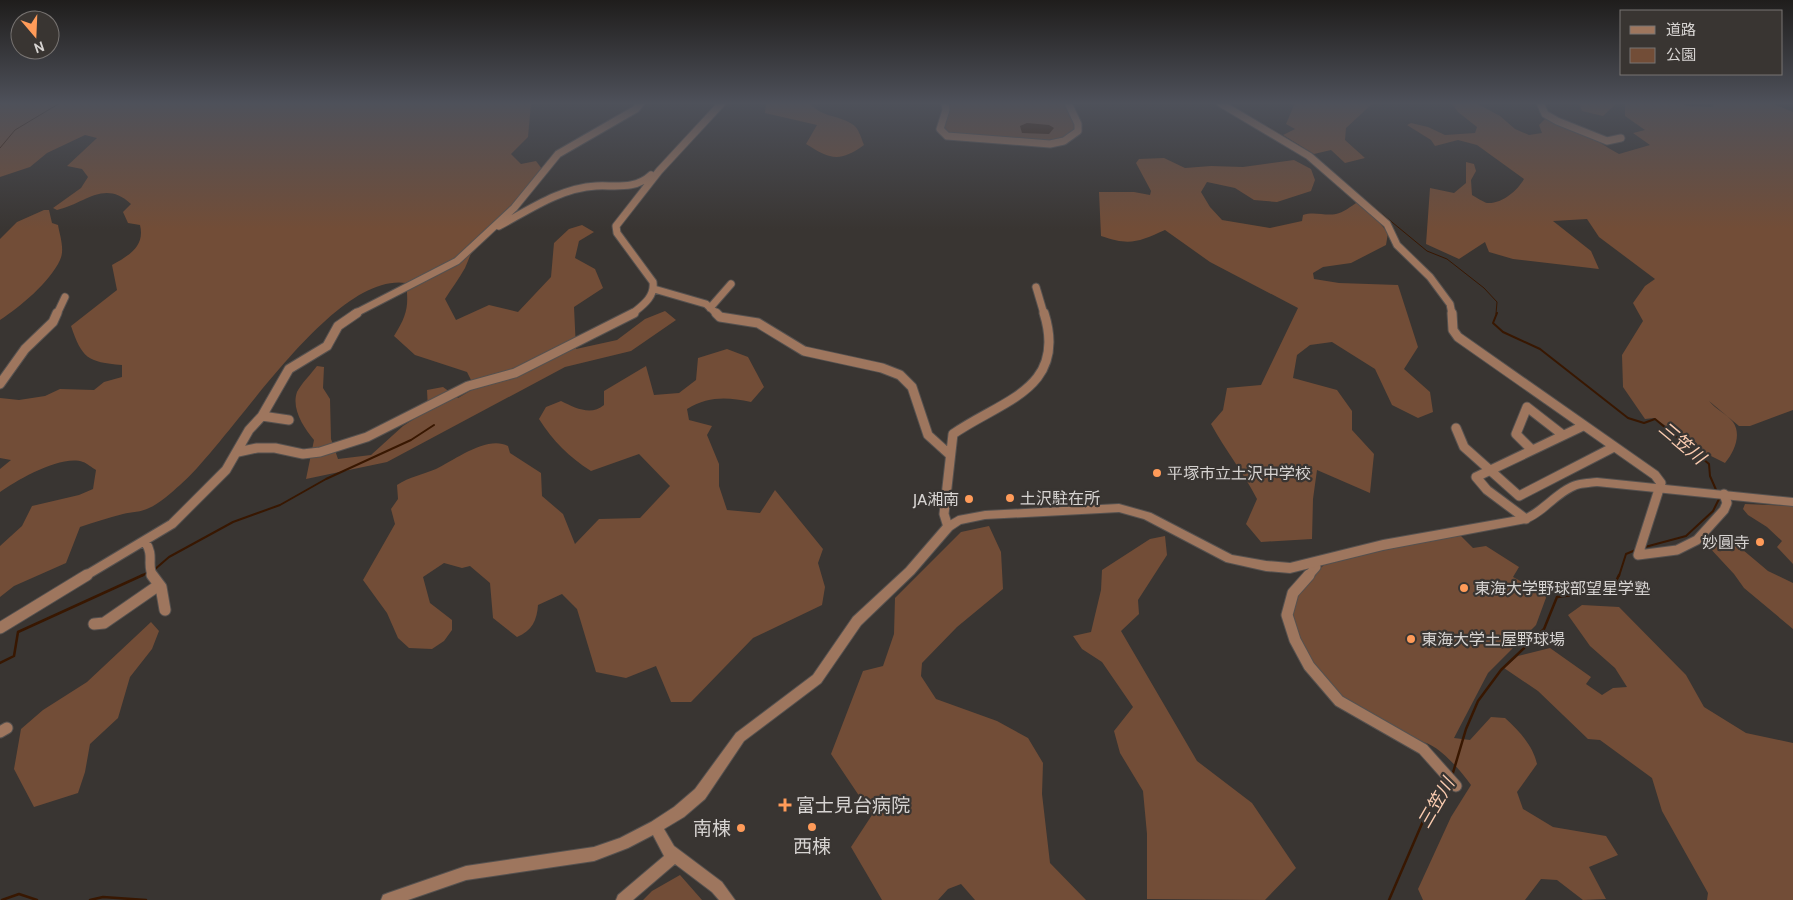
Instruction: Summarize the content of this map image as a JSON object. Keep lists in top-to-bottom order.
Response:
{
  "water": ["三笠川"],
  "places": {
    "other": [
      "平塚市立土沢中学校",
      "土沢駐在所",
      "JA湘南",
      "妙圓寺",
      "東海大学野球部望星学塾",
      "東海大学土屋野球場",
      "西棟",
      "南棟"
    ],
    "health": ["富士見台病院"]
  },
  "legend": ["道路", "公園"],
  "north": "bottom"
}
